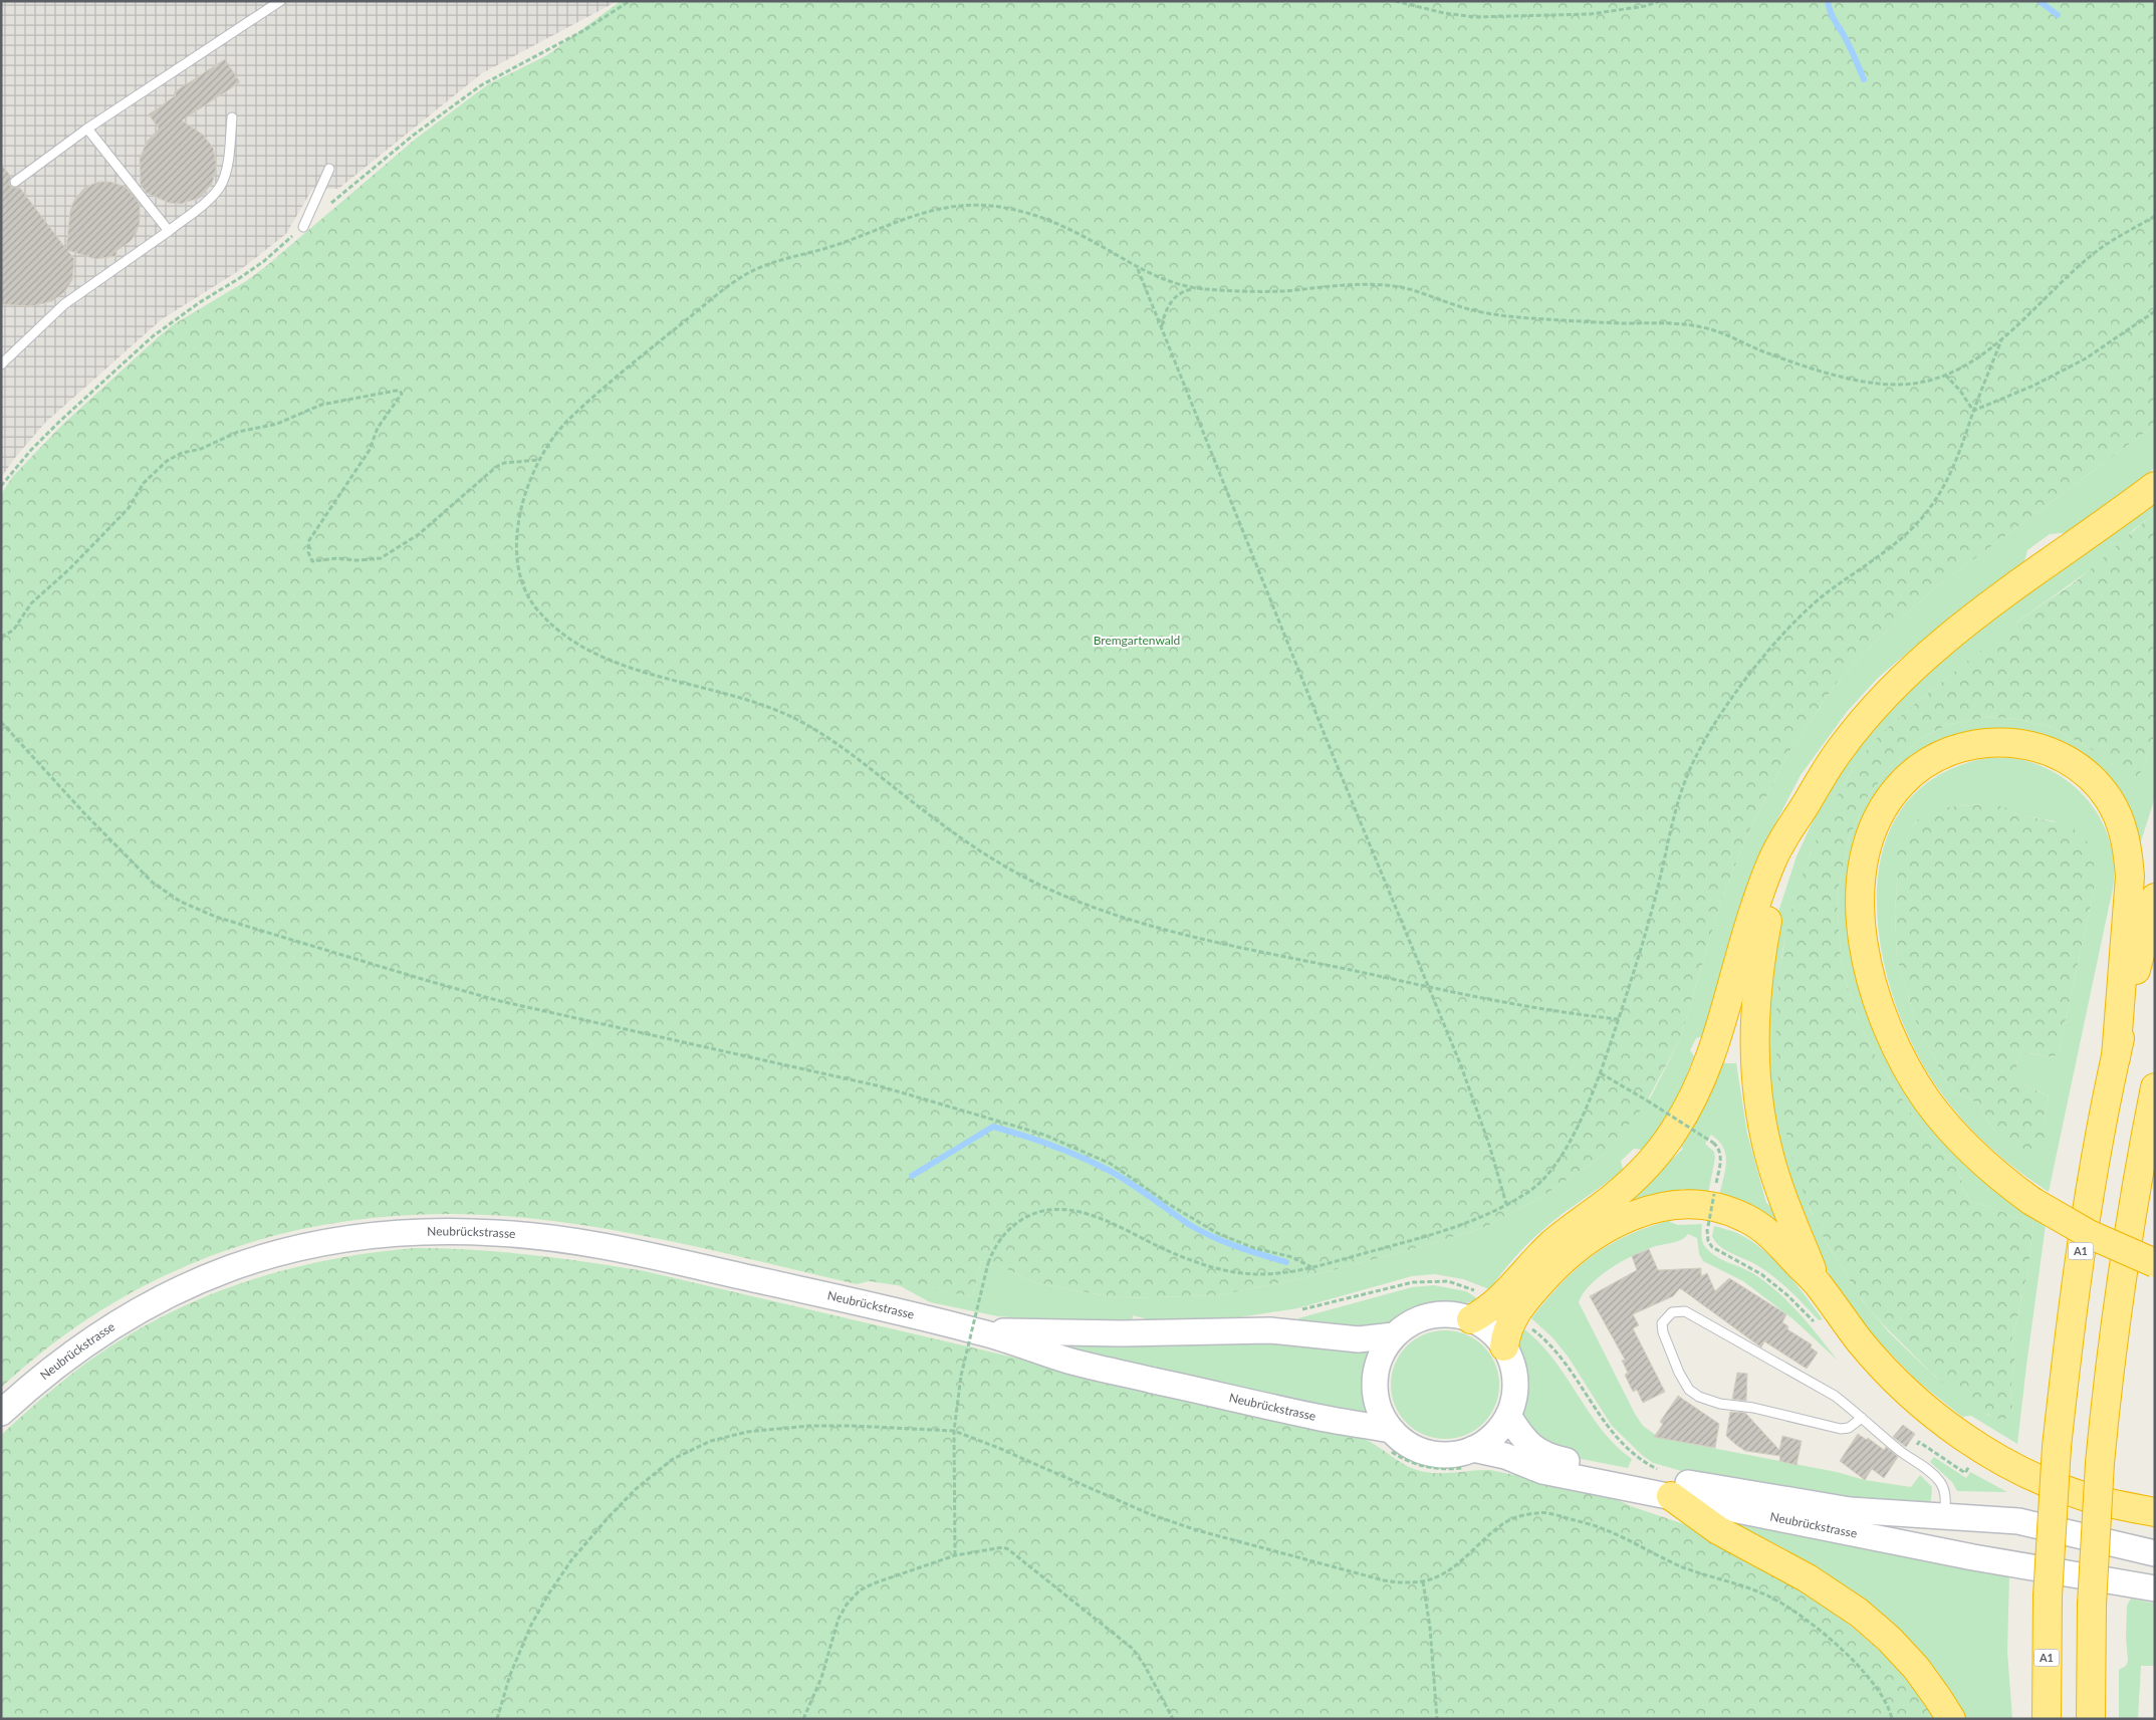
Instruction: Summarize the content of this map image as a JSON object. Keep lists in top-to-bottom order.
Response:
{
  "streets": {
    "highway": ["A1"],
    "main road": ["Neubrückstrasse"]
  },
  "parks": ["Bremgartenwald"]
}
